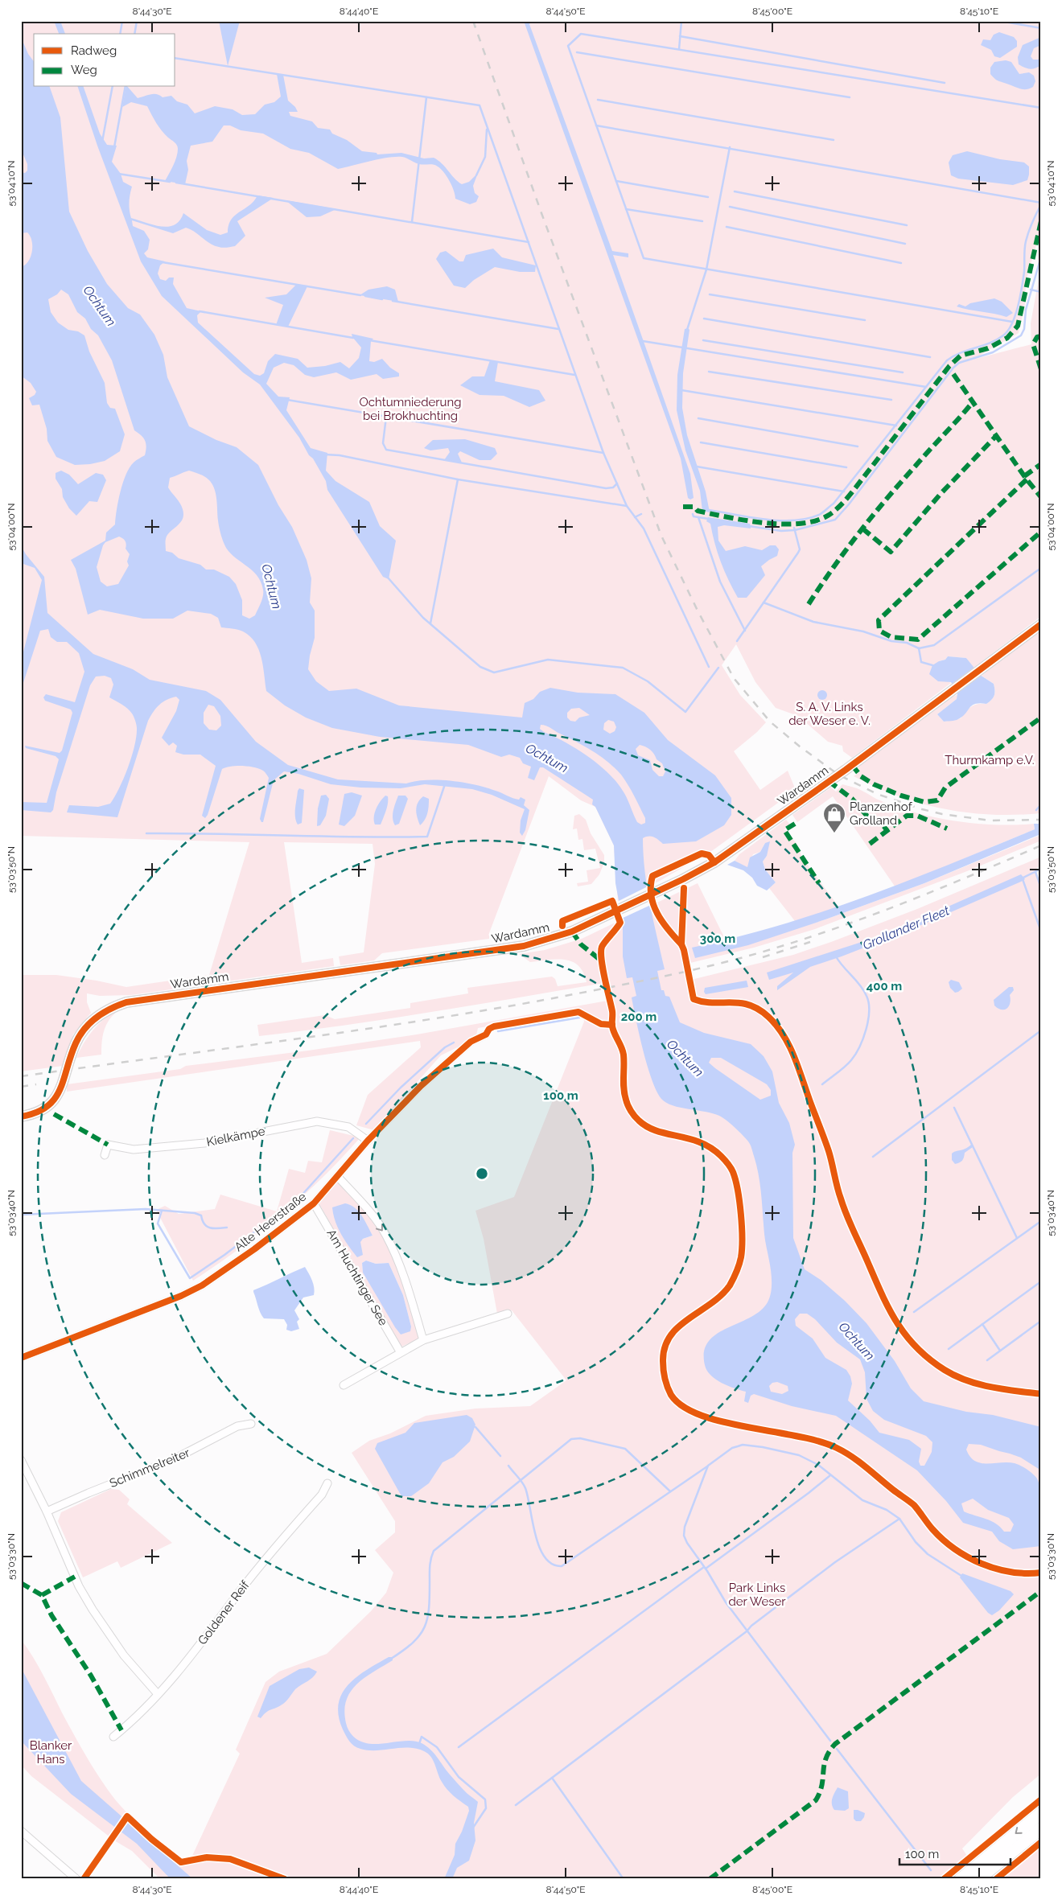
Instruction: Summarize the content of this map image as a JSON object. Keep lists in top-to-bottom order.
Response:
{
  "streets": {
    "street": [
      "Wardamm",
      "Kielkämpe",
      "Alte Heerstraße",
      "Am Huchtinger See",
      "Schimmelreiter",
      "Goldener Reif"
    ]
  },
  "crossings": [
    ["Kielkämpe", "Alte Heerstraße"],
    ["Alte Heerstraße", "Am Huchtinger See"]
  ],
  "water": ["Ochtum", "Grollander Fleet"],
  "parks": [
    "Ochtumniederung bei Brokhuchting",
    "S. A. V. Links der Weser e. V.",
    "Thurmkamp e.V.",
    "Park Links der Weser",
    "Blanker Hans"
  ],
  "places": {
    "shop": ["Planzenhof Grolland"]
  },
  "legend": ["Radweg", "Weg"],
  "scale_bar": "100 m",
  "coordinates": [
    "8°44'30\"E",
    "8°44'40\"E",
    "8°44'50\"E",
    "8°45'00\"E",
    "8°45'10\"E",
    "53°04'10\"N",
    "53°04'00\"N",
    "53°03'50\"N",
    "53°03'40\"N",
    "53°03'30\"N"
  ],
  "rings": [
    "300 m",
    "400 m",
    "200 m",
    "100 m"
  ]
}
